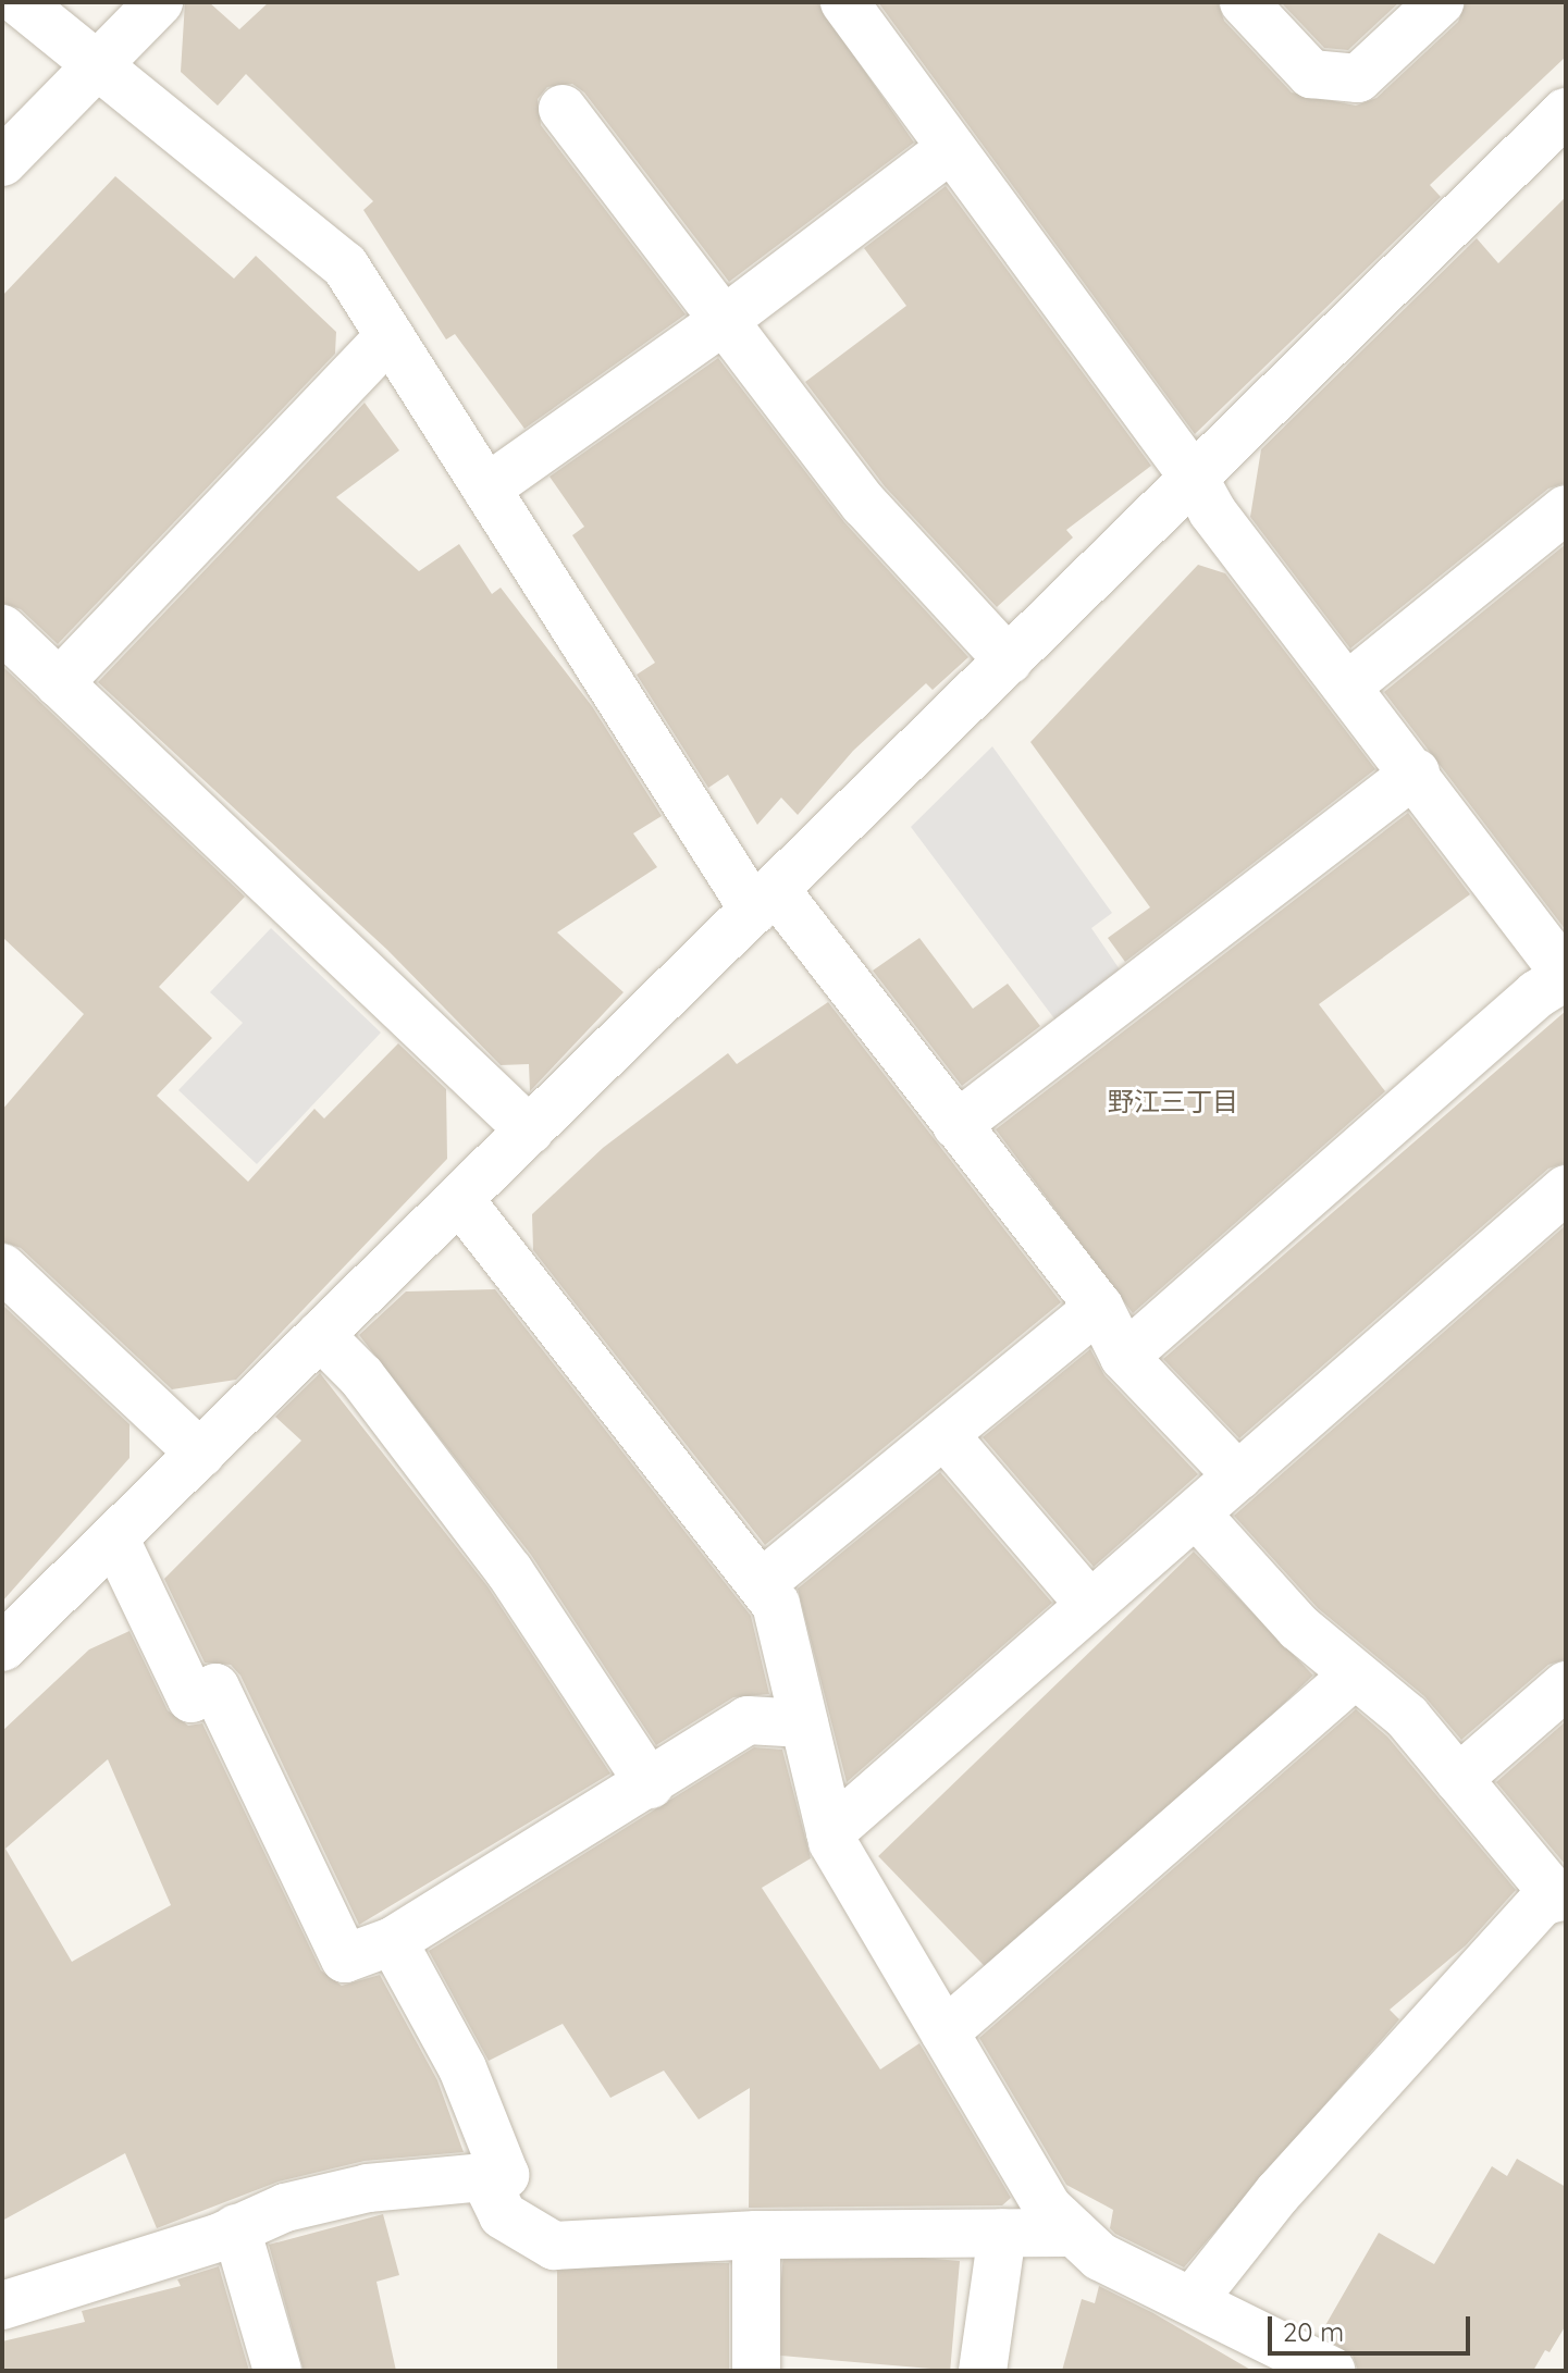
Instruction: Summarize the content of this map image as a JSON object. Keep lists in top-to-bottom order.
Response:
{
  "districts": ["野江三丁目"],
  "scale_bar": "20 m"
}
